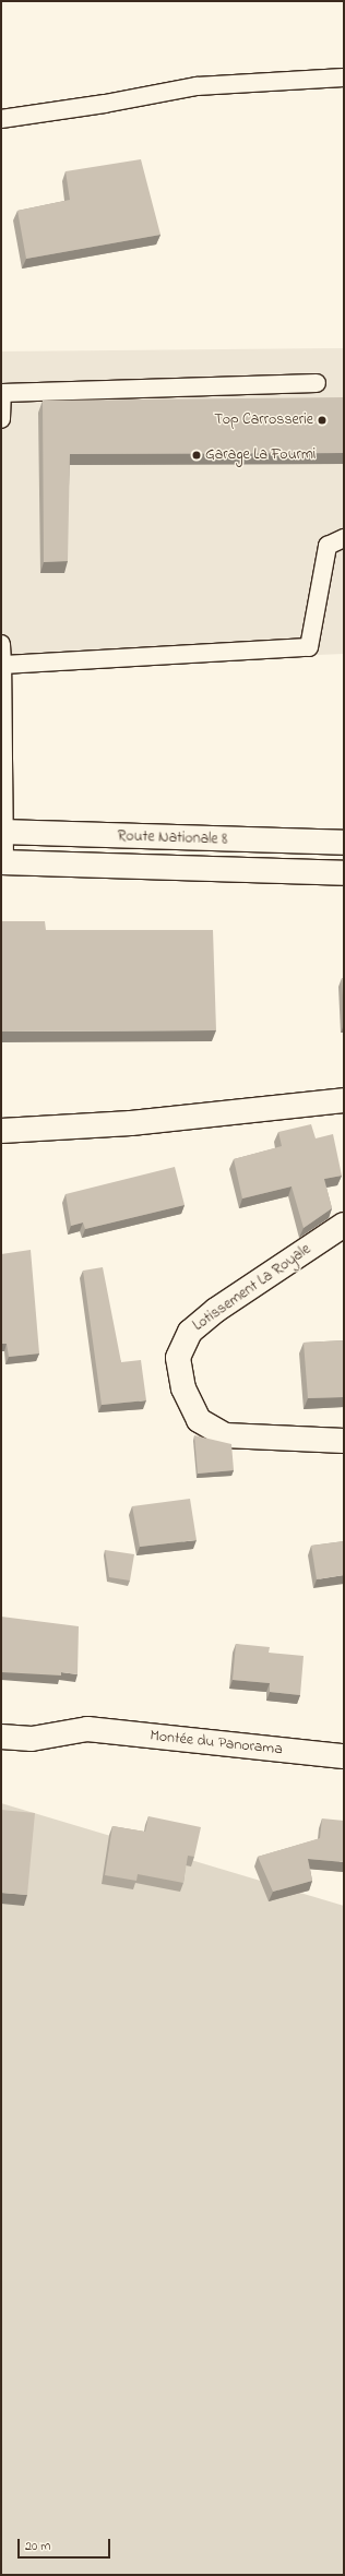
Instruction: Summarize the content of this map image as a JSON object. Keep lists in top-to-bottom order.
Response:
{
  "streets": {
    "street": ["Route Nationale 8", "Lotissement La Royale", "Montée du Panorama"]
  },
  "places": ["Top Carrosserie", "Garage La Fourmi"],
  "scale_bar": "20 m"
}
